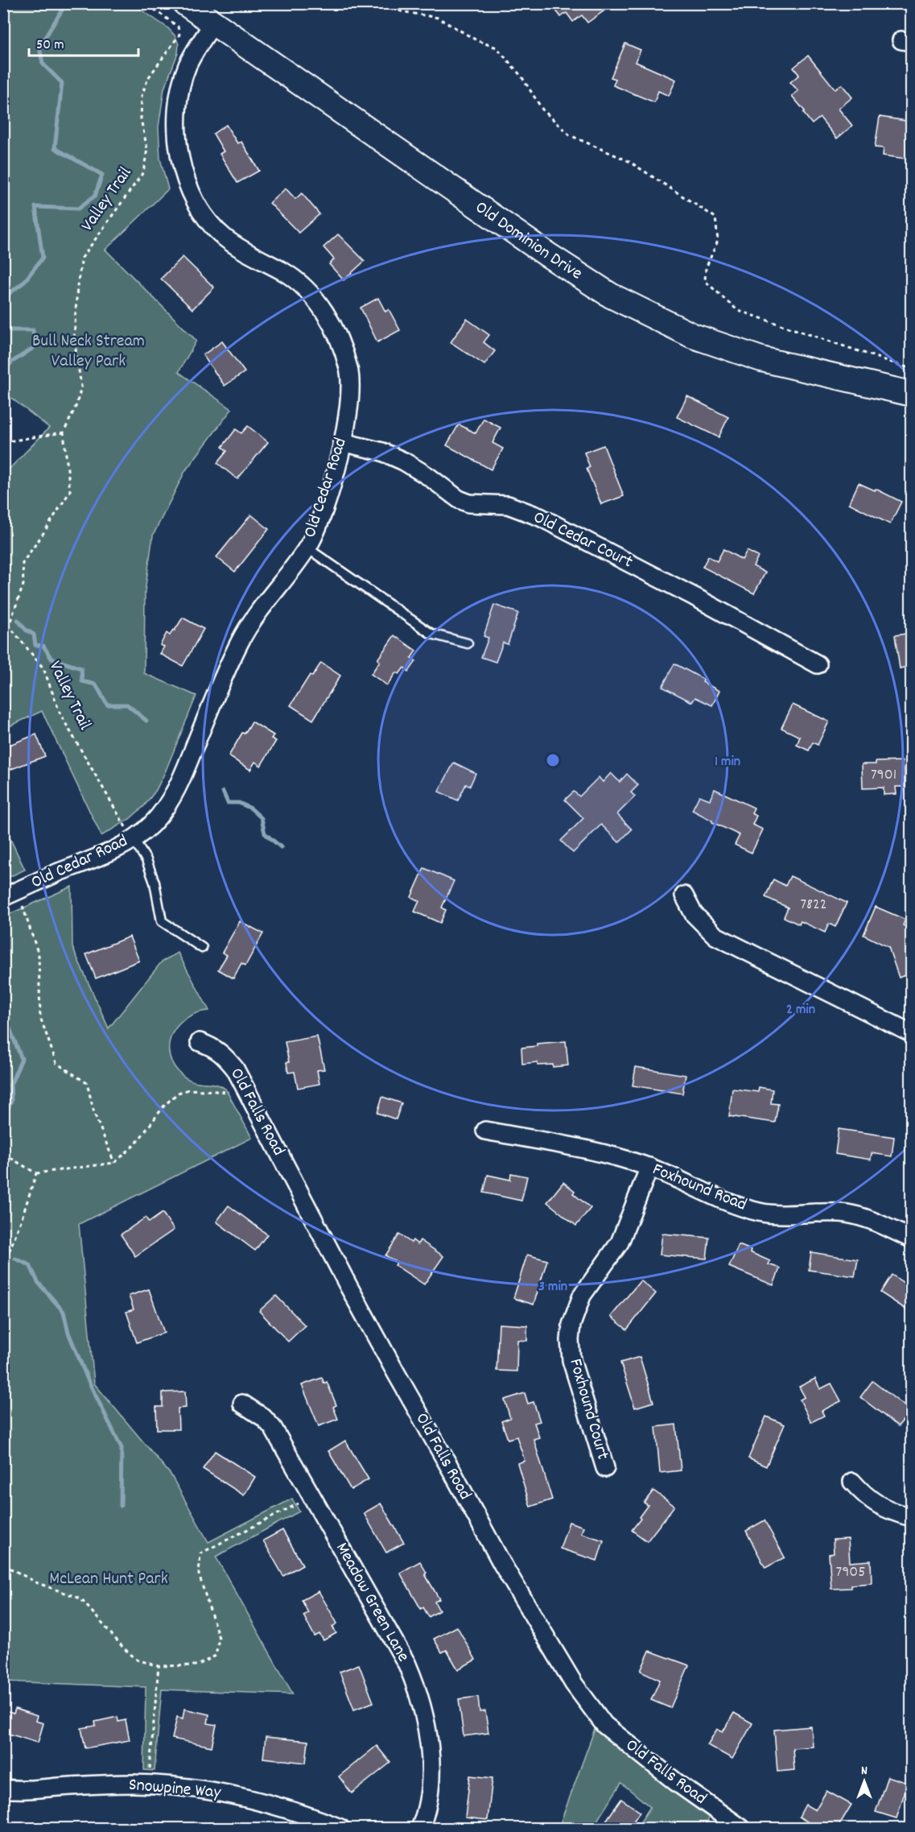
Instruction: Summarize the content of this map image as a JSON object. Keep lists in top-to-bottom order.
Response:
{
  "streets": {
    "main road": ["Old Dominion Drive"],
    "street": [
      "Old Cedar Road",
      "Old Cedar Court",
      "Old Falls Road",
      "Foxhound Road",
      "Foxhound Court",
      "Meadow Green Lane",
      "Snowpine Way"
    ],
    "path": ["Valley Trail"]
  },
  "crossings": [
    ["Valley Trail", "Old Cedar Road"],
    ["Old Dominion Drive", "Old Cedar Road"],
    ["Old Cedar Road", "Old Cedar Court"],
    ["Foxhound Road", "Foxhound Court"]
  ],
  "parks": ["Bull Neck Stream Valley Park", "McLean Hunt Park"],
  "house_numbers": ["7901", "7822", "7905"],
  "scale_bar": "50 m",
  "north": "top",
  "rings": ["1 min", "2 min", "3 min"]
}
